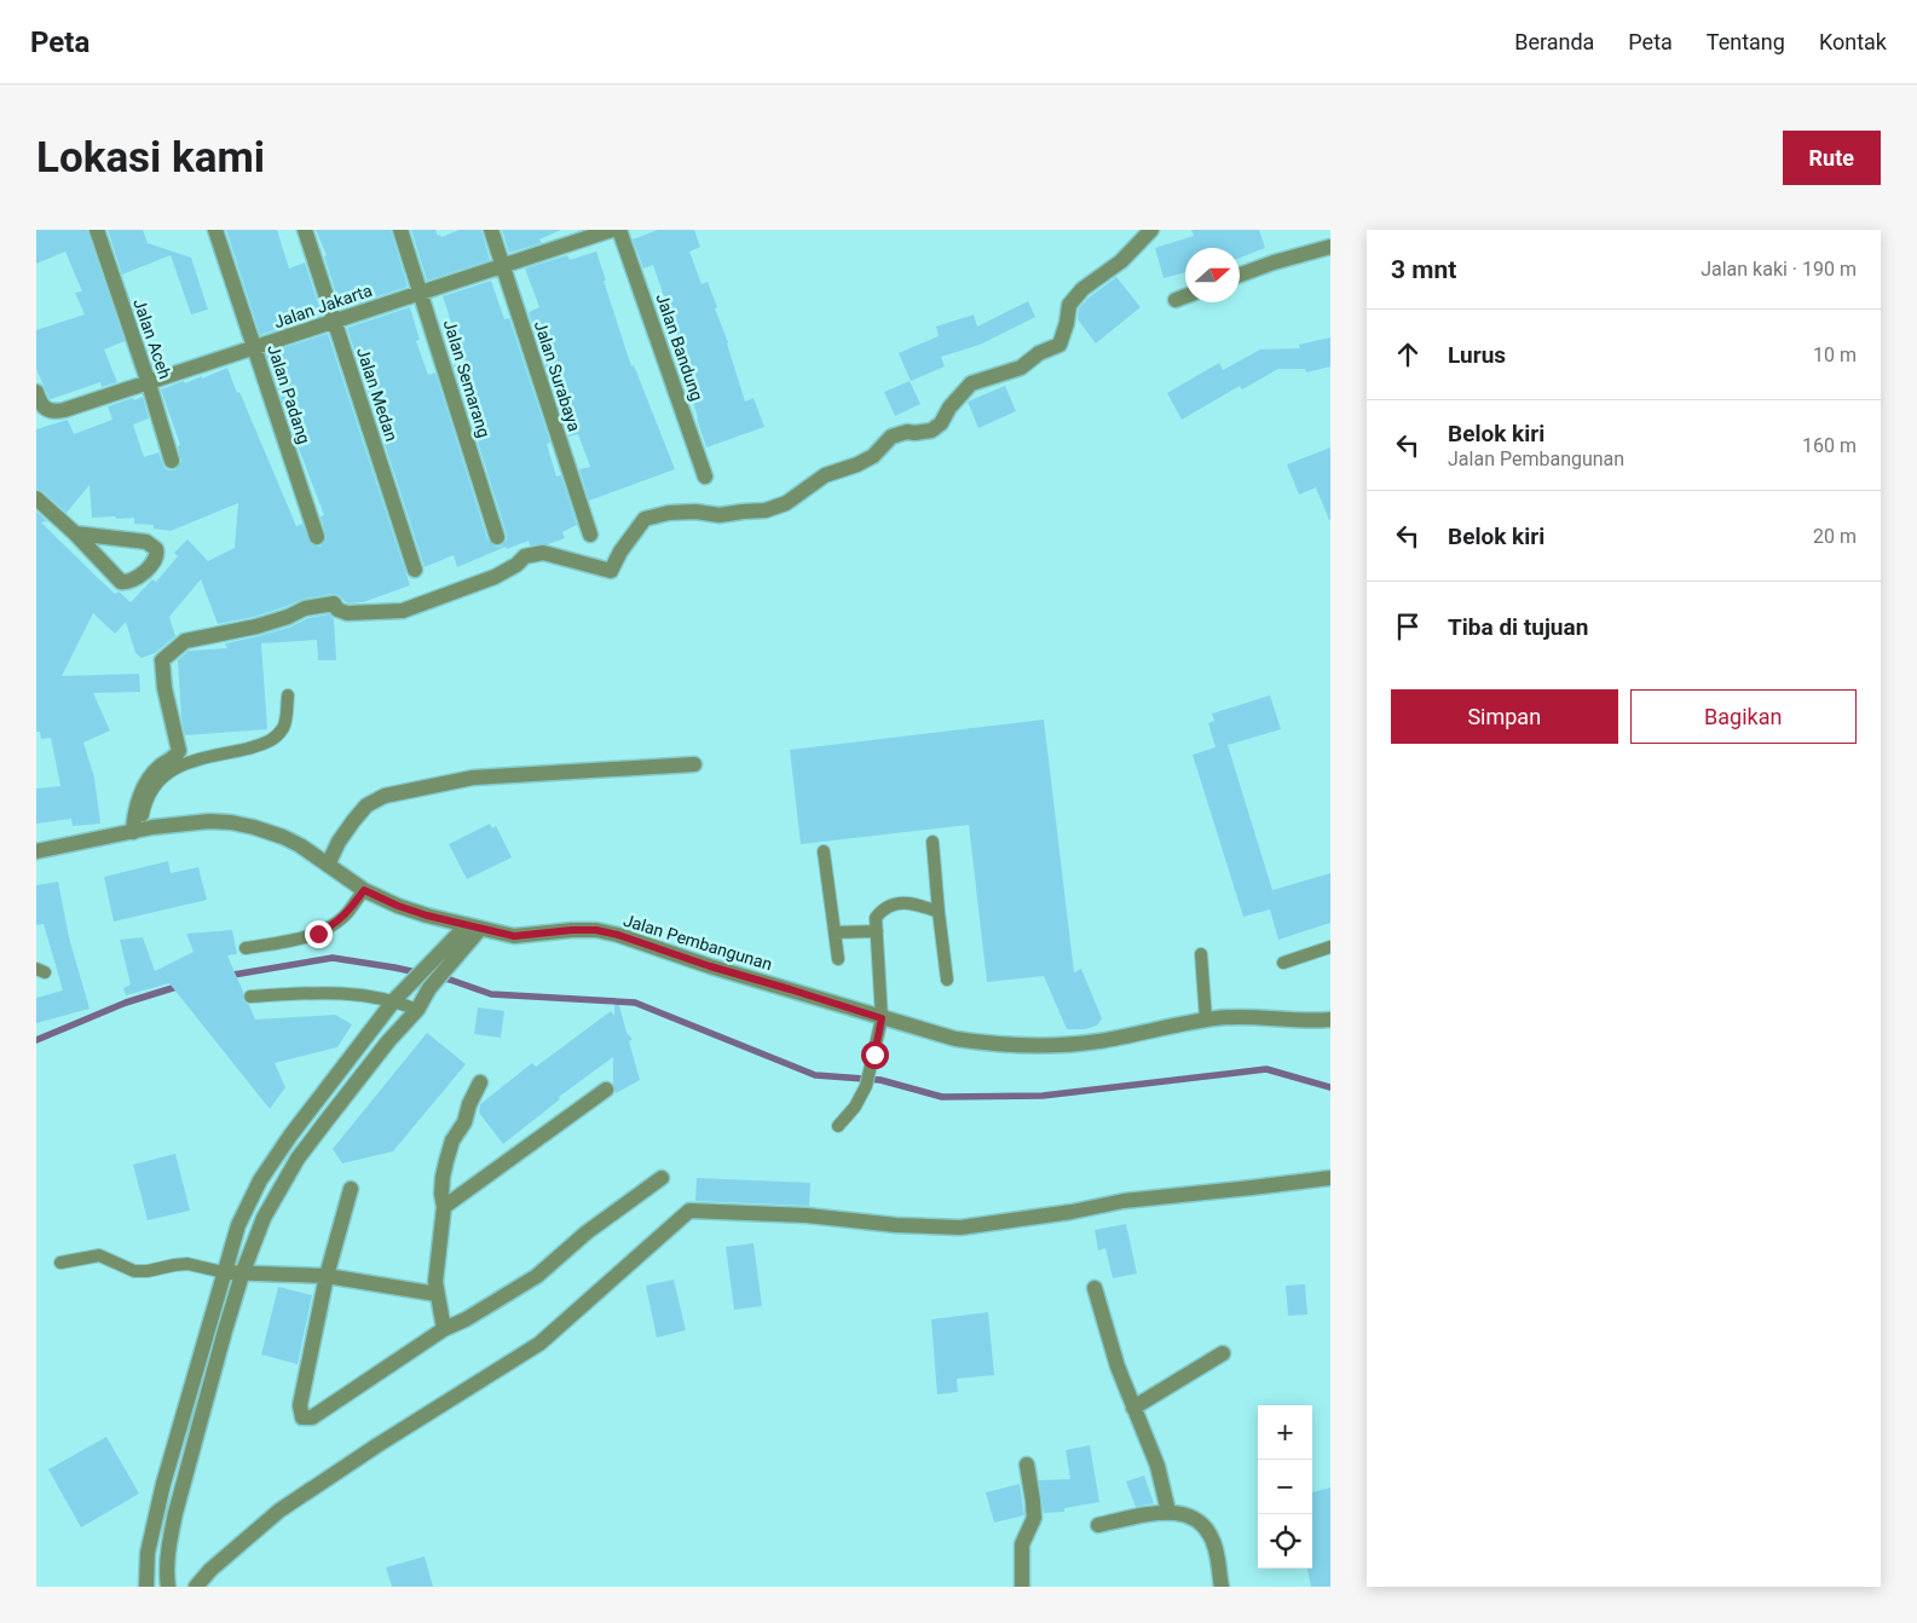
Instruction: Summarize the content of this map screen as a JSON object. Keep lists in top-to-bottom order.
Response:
{
  "streets": {
    "street": [
      "Jalan Jakarta",
      "Jalan Aceh",
      "Jalan Bandung",
      "Jalan Surabaya",
      "Jalan Semarang",
      "Jalan Padang",
      "Jalan Medan",
      "Jalan Pembangunan"
    ]
  },
  "crossings": [
    ["Jalan Jakarta", "Jalan Aceh"],
    ["Jalan Jakarta", "Jalan Surabaya"],
    ["Jalan Jakarta", "Jalan Semarang"],
    ["Jalan Jakarta", "Jalan Padang"],
    ["Jalan Jakarta", "Jalan Medan"]
  ],
  "north": "right",
  "page": {
    "header": "Peta",
    "nav": [
      "Beranda",
      "Peta",
      "Tentang",
      "Kontak"
    ],
    "buttons": [
      "Rute",
      ["Simpan", "Bagikan"]
    ],
    "title": "Lokasi kami",
    "heading": ["3 mnt", "Jalan kaki · 190 m"],
    "list": [
      ["Lurus", "10 m"],
      ["Belok kiri", "Jalan Pembangunan", "160 m"],
      ["Belok kiri", "20 m"],
      "Tiba di tujuan"
    ],
    "map_buttons": ["+", "−"]
  }
}
